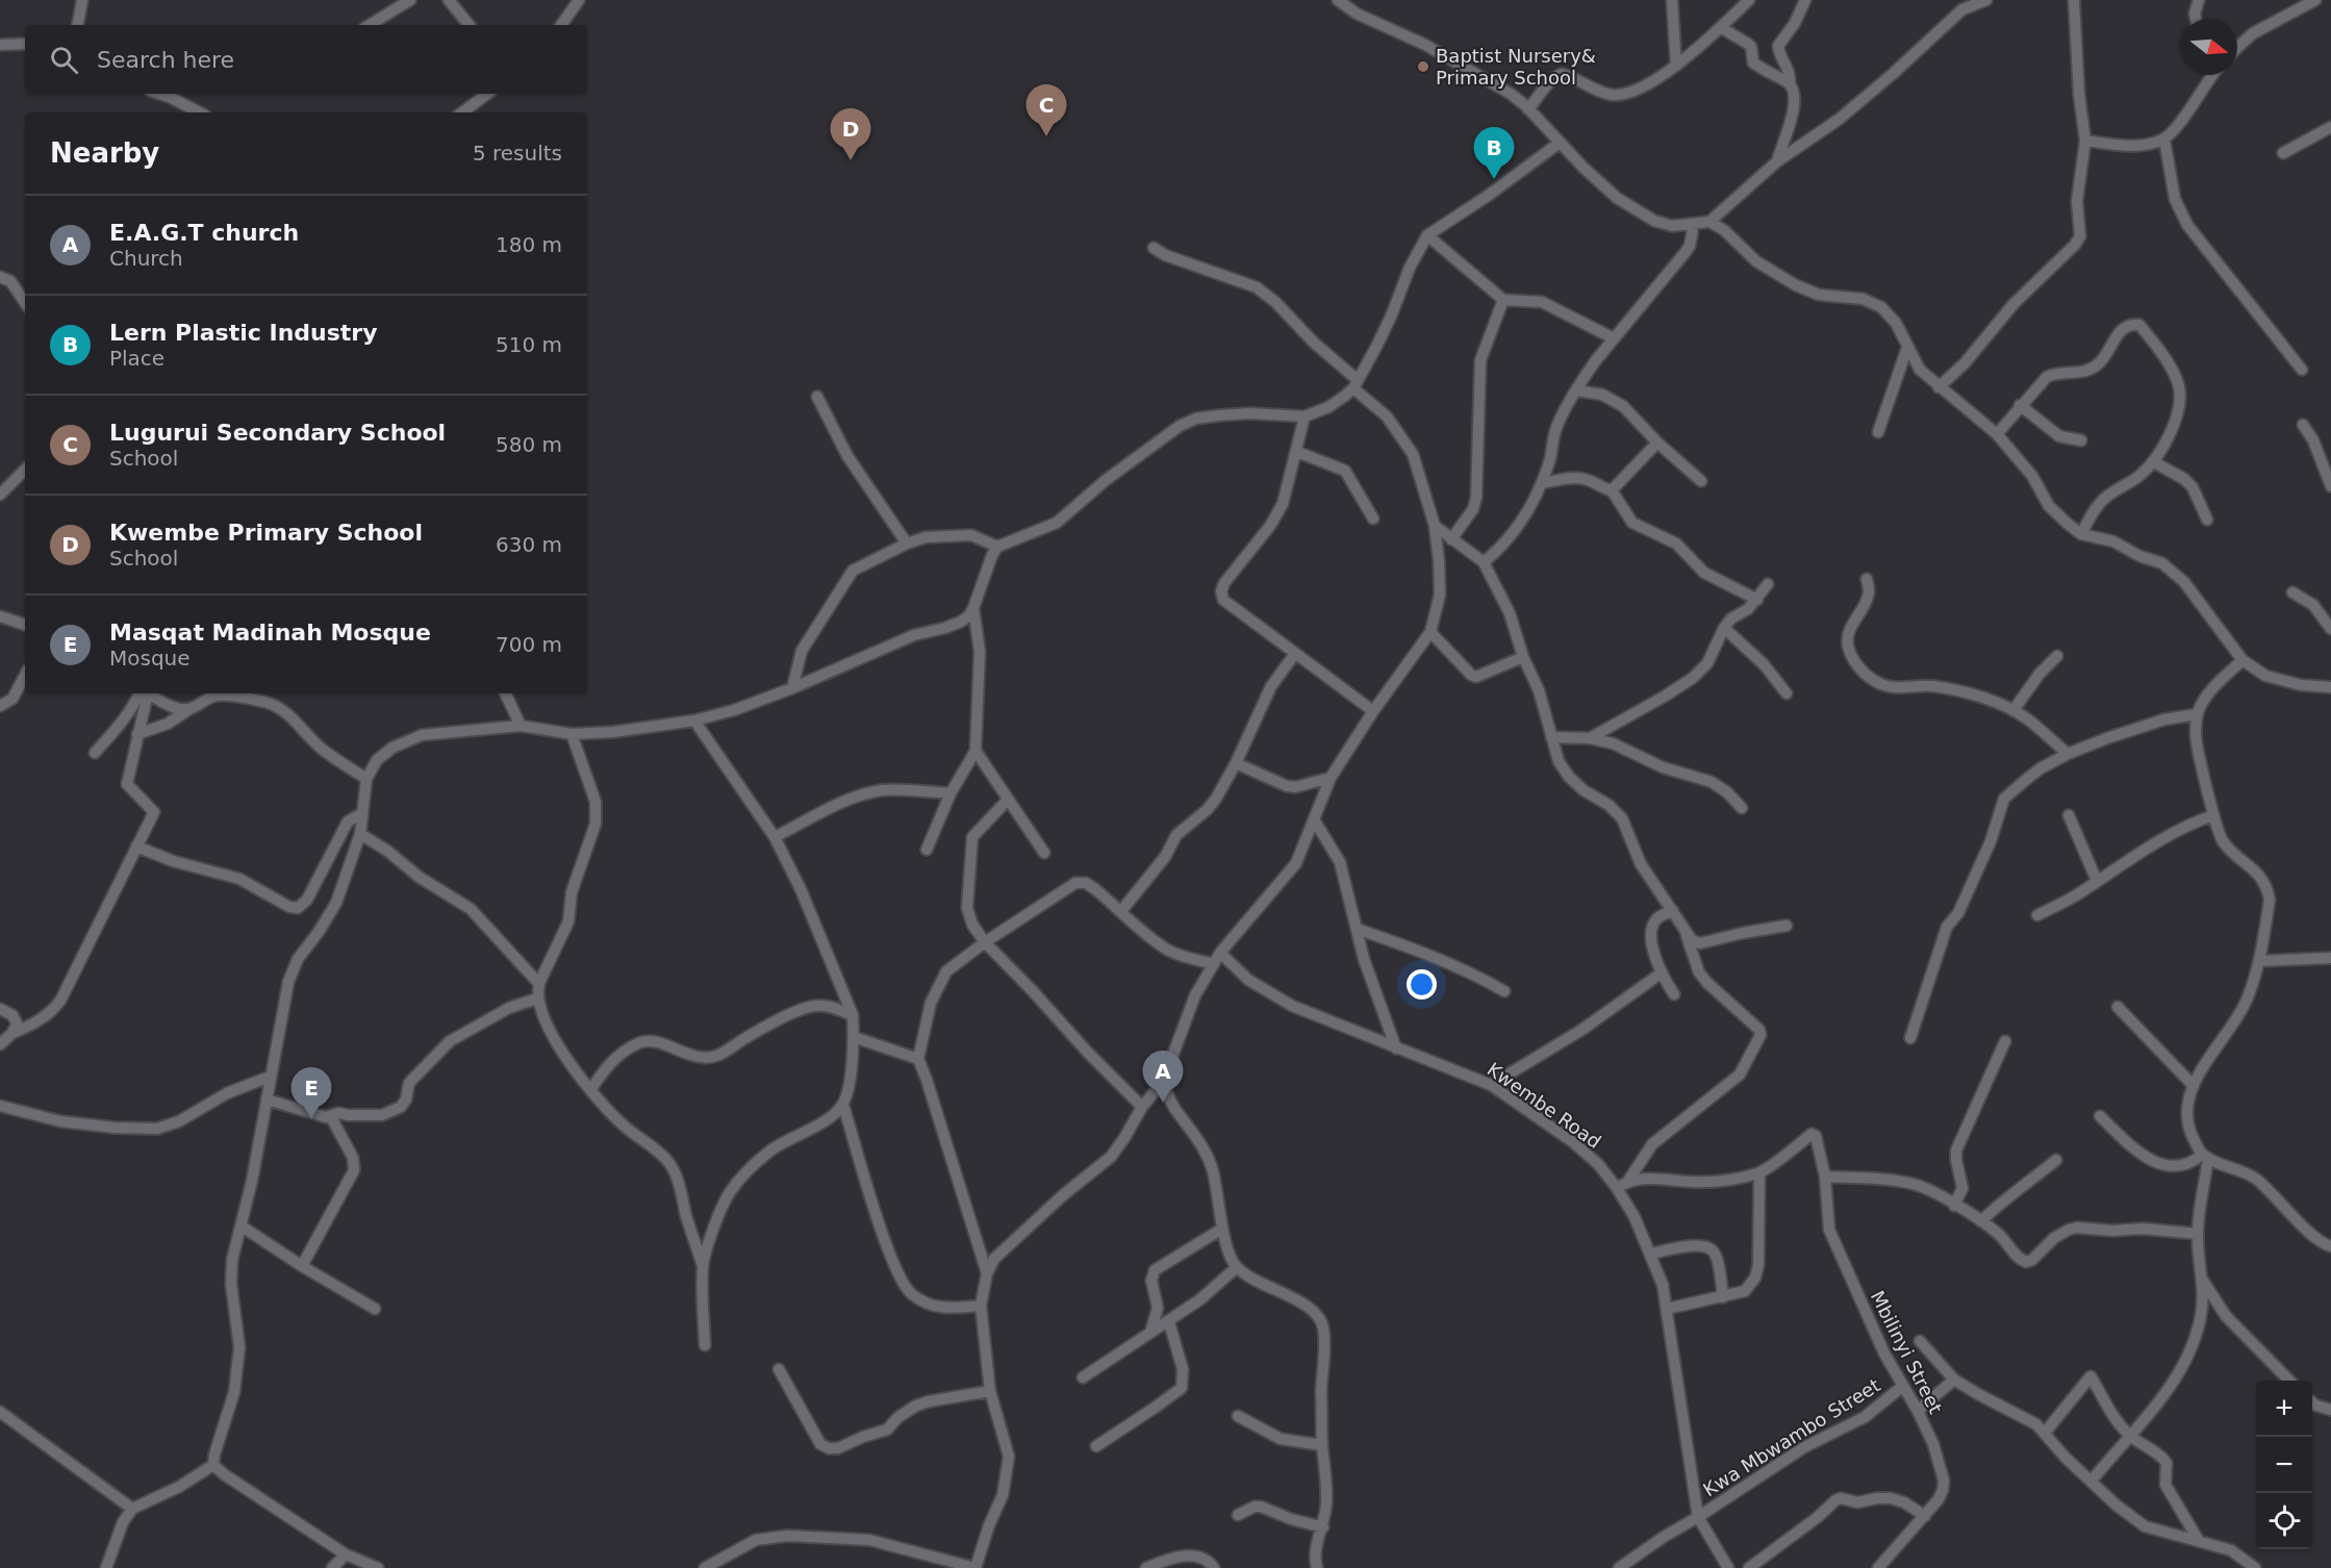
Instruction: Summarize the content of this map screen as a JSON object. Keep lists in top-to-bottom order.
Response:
{
  "streets": {
    "street": ["Kwembe Road", "Mbilinyi Street", "Kwa Mbwambo Street"]
  },
  "crossings": [
    ["Kwembe Road", "Kwa Mbwambo Street"],
    ["Mbilinyi Street", "Kwa Mbwambo Street"]
  ],
  "places": ["Baptist Nursery& Primary School"],
  "north": "right",
  "page": {
    "search": "Search here",
    "pins": [
      "C",
      "D",
      "B",
      "A",
      "E"
    ],
    "heading": ["Nearby", "5 results"],
    "list": [
      {
        "mark": "A",
        "name": "E.A.G.T church",
        "note": "Church",
        "value": "180 m"
      },
      {
        "mark": "B",
        "name": "Lern Plastic Industry",
        "note": "Place",
        "value": "510 m"
      },
      {
        "mark": "C",
        "name": "Lugurui Secondary School",
        "note": "School",
        "value": "580 m"
      },
      {
        "mark": "D",
        "name": "Kwembe Primary School",
        "note": "School",
        "value": "630 m"
      },
      {
        "mark": "E",
        "name": "Masqat Madinah Mosque",
        "note": "Mosque",
        "value": "700 m"
      }
    ],
    "map_buttons": ["+", "−"]
  }
}
